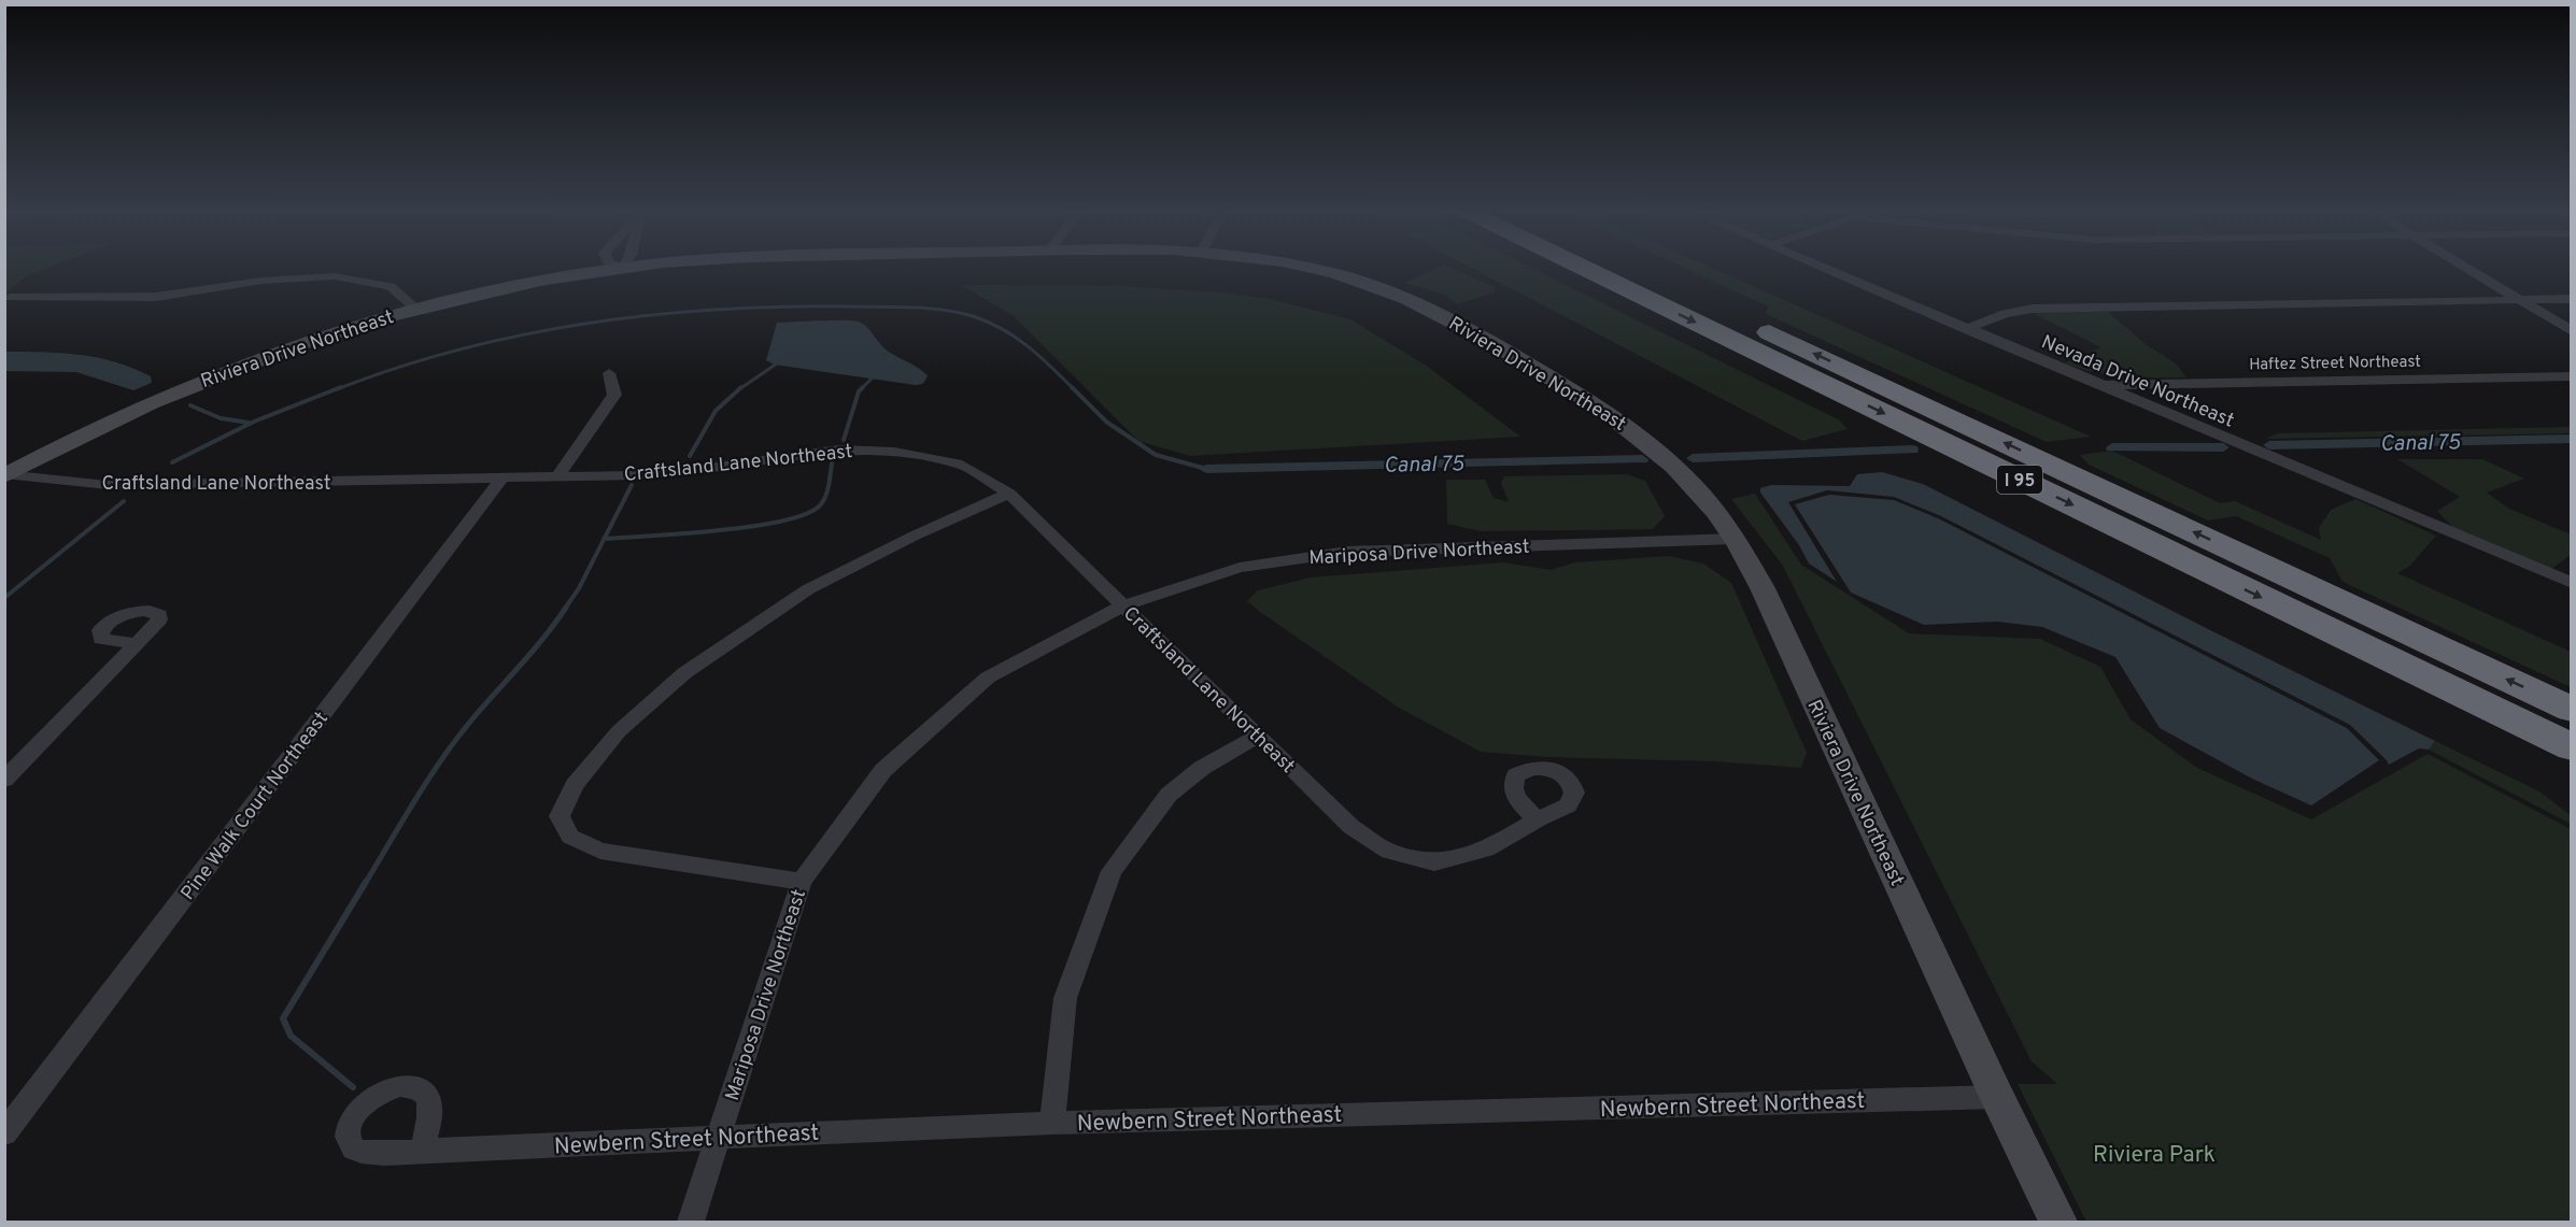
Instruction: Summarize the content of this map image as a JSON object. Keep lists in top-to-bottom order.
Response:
{
  "streets": {
    "highway": ["I 95"],
    "street": [
      "Riviera Drive Northeast",
      "Haftez Street Northeast",
      "Nevada Drive Northeast",
      "Craftsland Lane Northeast",
      "Mariposa Drive Northeast",
      "Pine Walk Court Northeast",
      "Newbern Street Northeast"
    ]
  },
  "crossings": [
    ["Riviera Drive Northeast", "Craftsland Lane Northeast"],
    ["Riviera Drive Northeast", "Mariposa Drive Northeast"],
    ["Riviera Drive Northeast", "Newbern Street Northeast"],
    ["Haftez Street Northeast", "Nevada Drive Northeast"],
    ["Craftsland Lane Northeast", "Mariposa Drive Northeast"],
    ["Craftsland Lane Northeast", "Pine Walk Court Northeast"],
    ["Mariposa Drive Northeast", "Newbern Street Northeast"]
  ],
  "water": ["Canal 75"],
  "parks": ["Riviera Park"]
}
